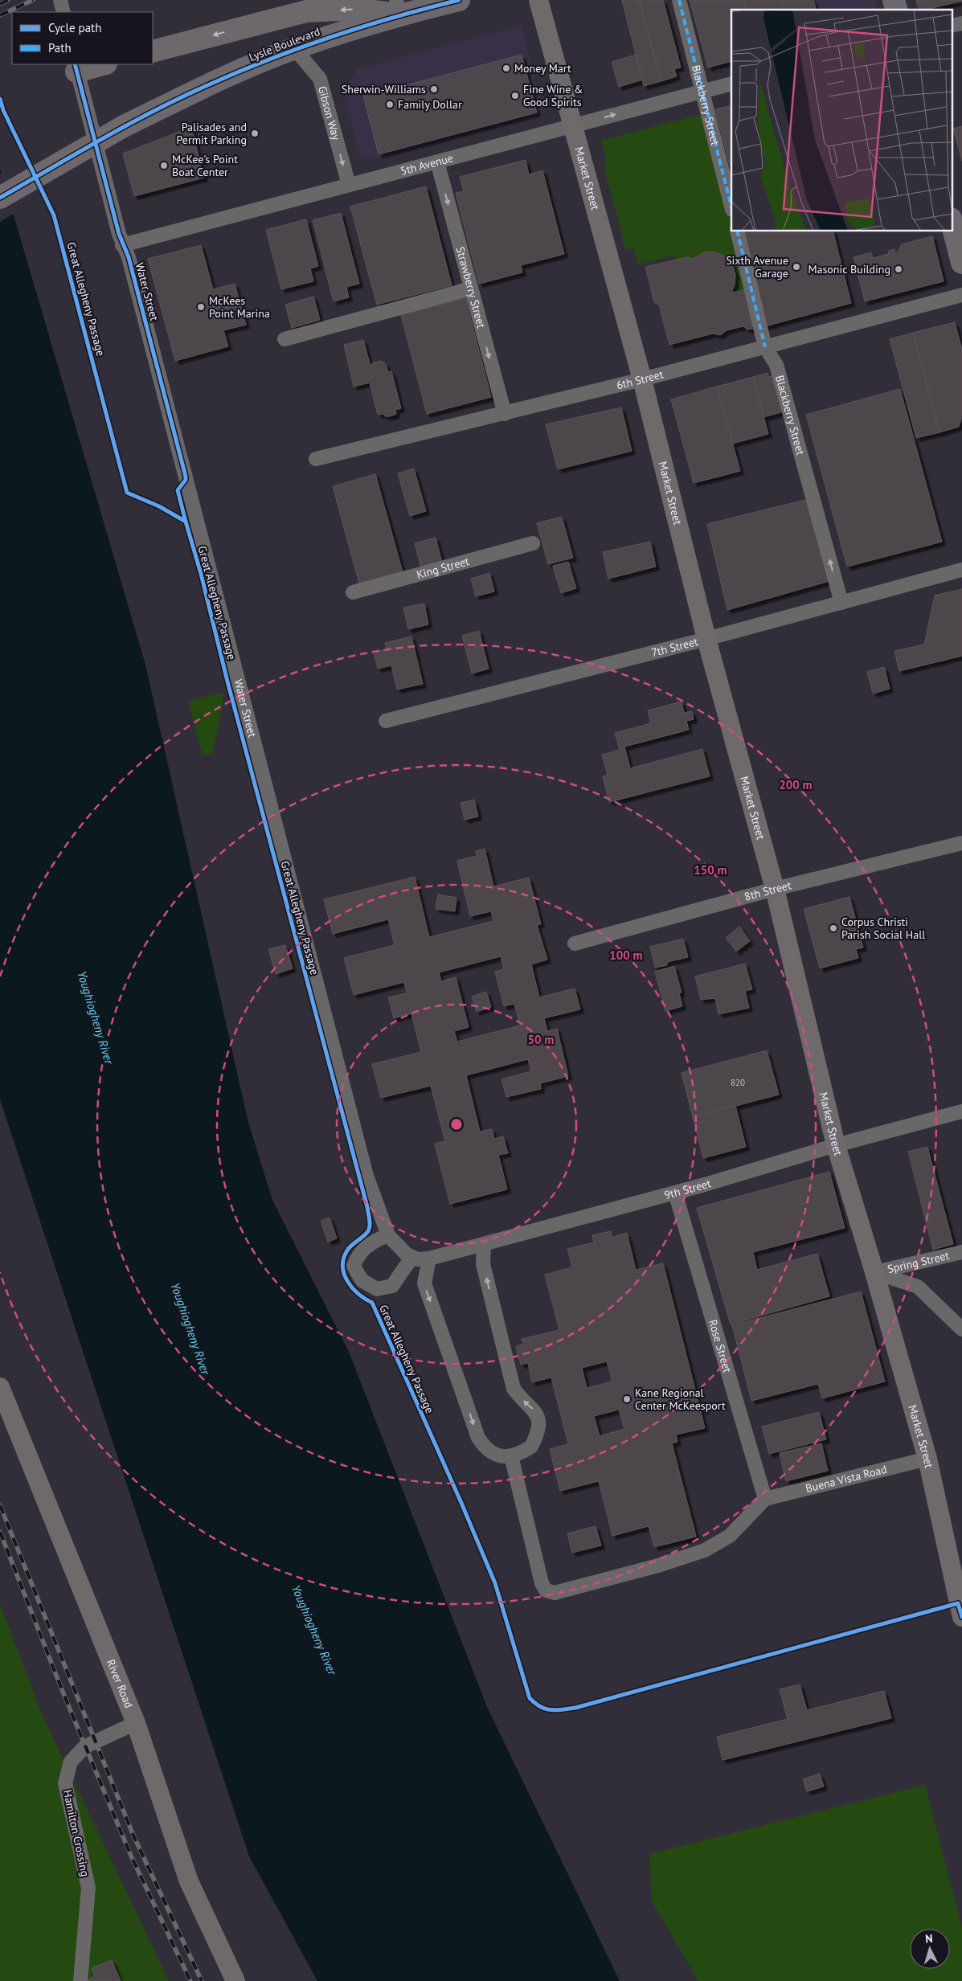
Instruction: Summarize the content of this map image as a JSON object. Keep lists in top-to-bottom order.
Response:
{
  "streets": {
    "main road": ["Lysle Boulevard", "Market Street", "River Road"],
    "street": [
      "Blackberry Street",
      "Gibson Way",
      "5th Avenue",
      "Strawberry Street",
      "Water Street",
      "6th Street",
      "King Street",
      "7th Street",
      "8th Street",
      "9th Street",
      "Spring Street",
      "Rose Street",
      "Buena Vista Road",
      "Hamilton Crossing"
    ],
    "cycle path": ["Great Allegheny Passage"]
  },
  "crossings": [
    ["Lysle Boulevard", "Gibson Way"],
    ["Blackberry Street", "5th Avenue"],
    ["Blackberry Street", "6th Street"],
    ["Blackberry Street", "7th Street"],
    ["Gibson Way", "5th Avenue"],
    ["5th Avenue", "Market Street"],
    ["5th Avenue", "Strawberry Street"],
    ["5th Avenue", "Water Street"],
    ["Market Street", "6th Street"],
    ["Market Street", "7th Street"],
    ["Market Street", "8th Street"],
    ["Market Street", "9th Street"],
    ["Market Street", "Spring Street"],
    ["Market Street", "Buena Vista Road"],
    ["Strawberry Street", "6th Street"],
    ["Water Street", "9th Street"],
    ["9th Street", "Rose Street"],
    ["Rose Street", "Buena Vista Road"],
    ["River Road", "Hamilton Crossing"]
  ],
  "one_way": ["Blackberry Street", "Gibson Way", "Strawberry Street"],
  "water": ["Youghiogheny River"],
  "places": [
    "Money Mart",
    "Sherwin-Williams",
    "Fine Wine & Good Spirits",
    "Family Dollar",
    "Palisades and Permit Parking",
    "McKee's Point Boat Center",
    "Sixth Avenue Garage",
    "Masonic Building",
    "McKees Point Marina",
    "Corpus Christi Parish Social Hall",
    "Kane Regional Center McKeesport"
  ],
  "house_numbers": ["820"],
  "legend": ["Cycle path", "Path"],
  "north": "top",
  "rings": [
    "200 m",
    "150 m",
    "100 m",
    "50 m"
  ]
}
